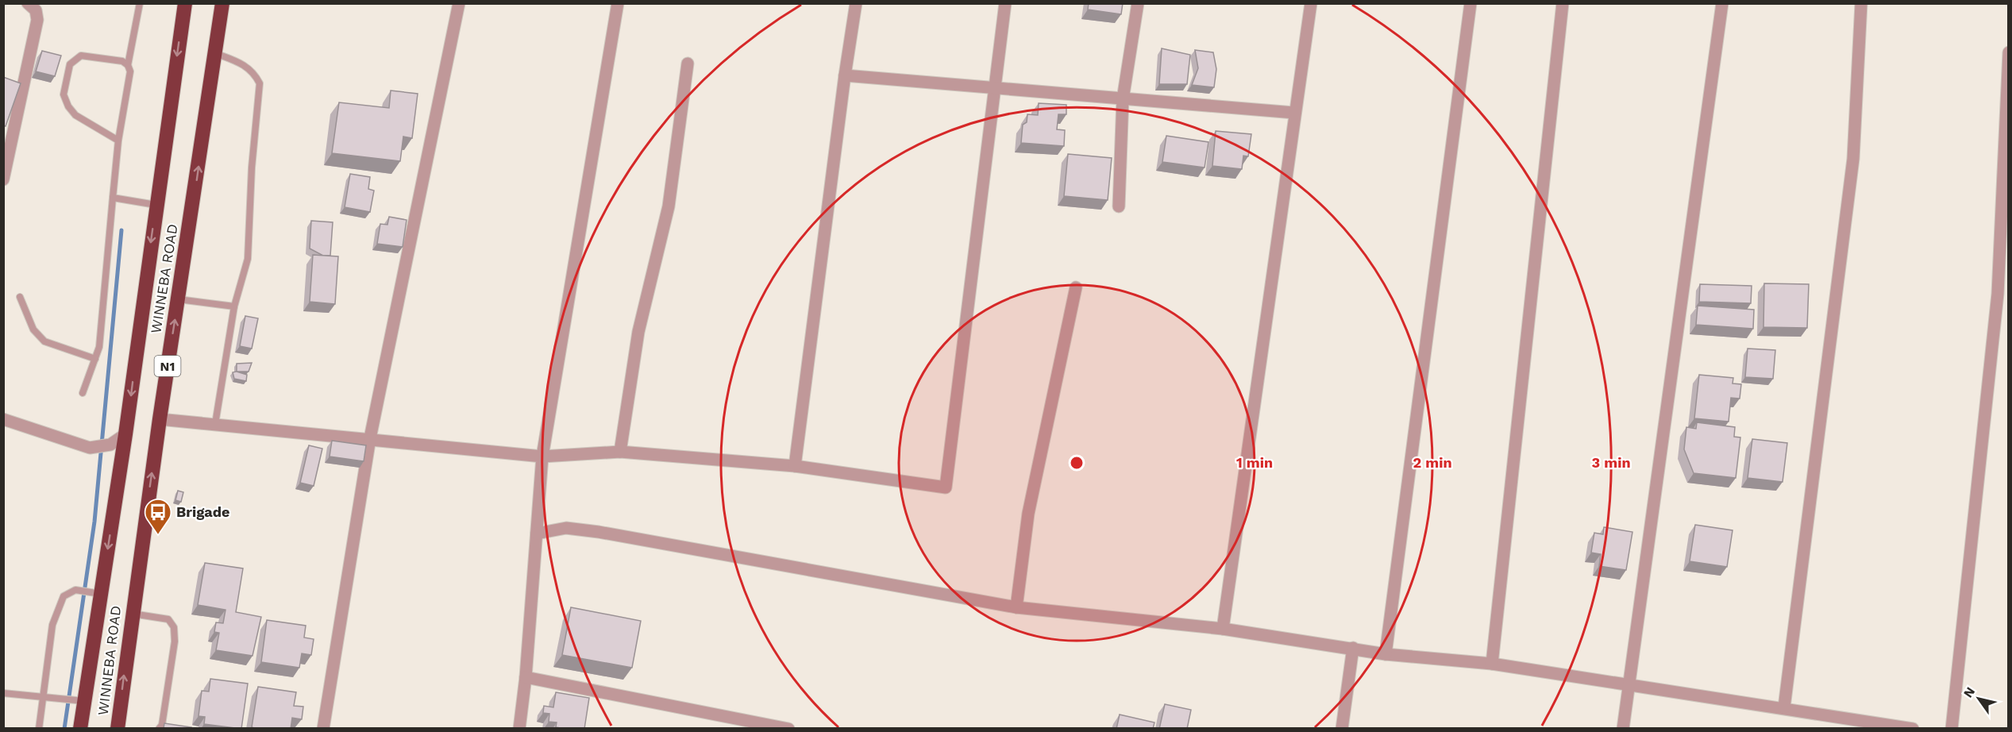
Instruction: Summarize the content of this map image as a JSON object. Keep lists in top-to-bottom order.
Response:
{
  "streets": {
    "highway": ["WINNEBA ROAD", "N1"]
  },
  "places": {
    "bus stop": ["Brigade"]
  },
  "north": "top left",
  "rings": ["1 min", "2 min", "3 min"]
}
